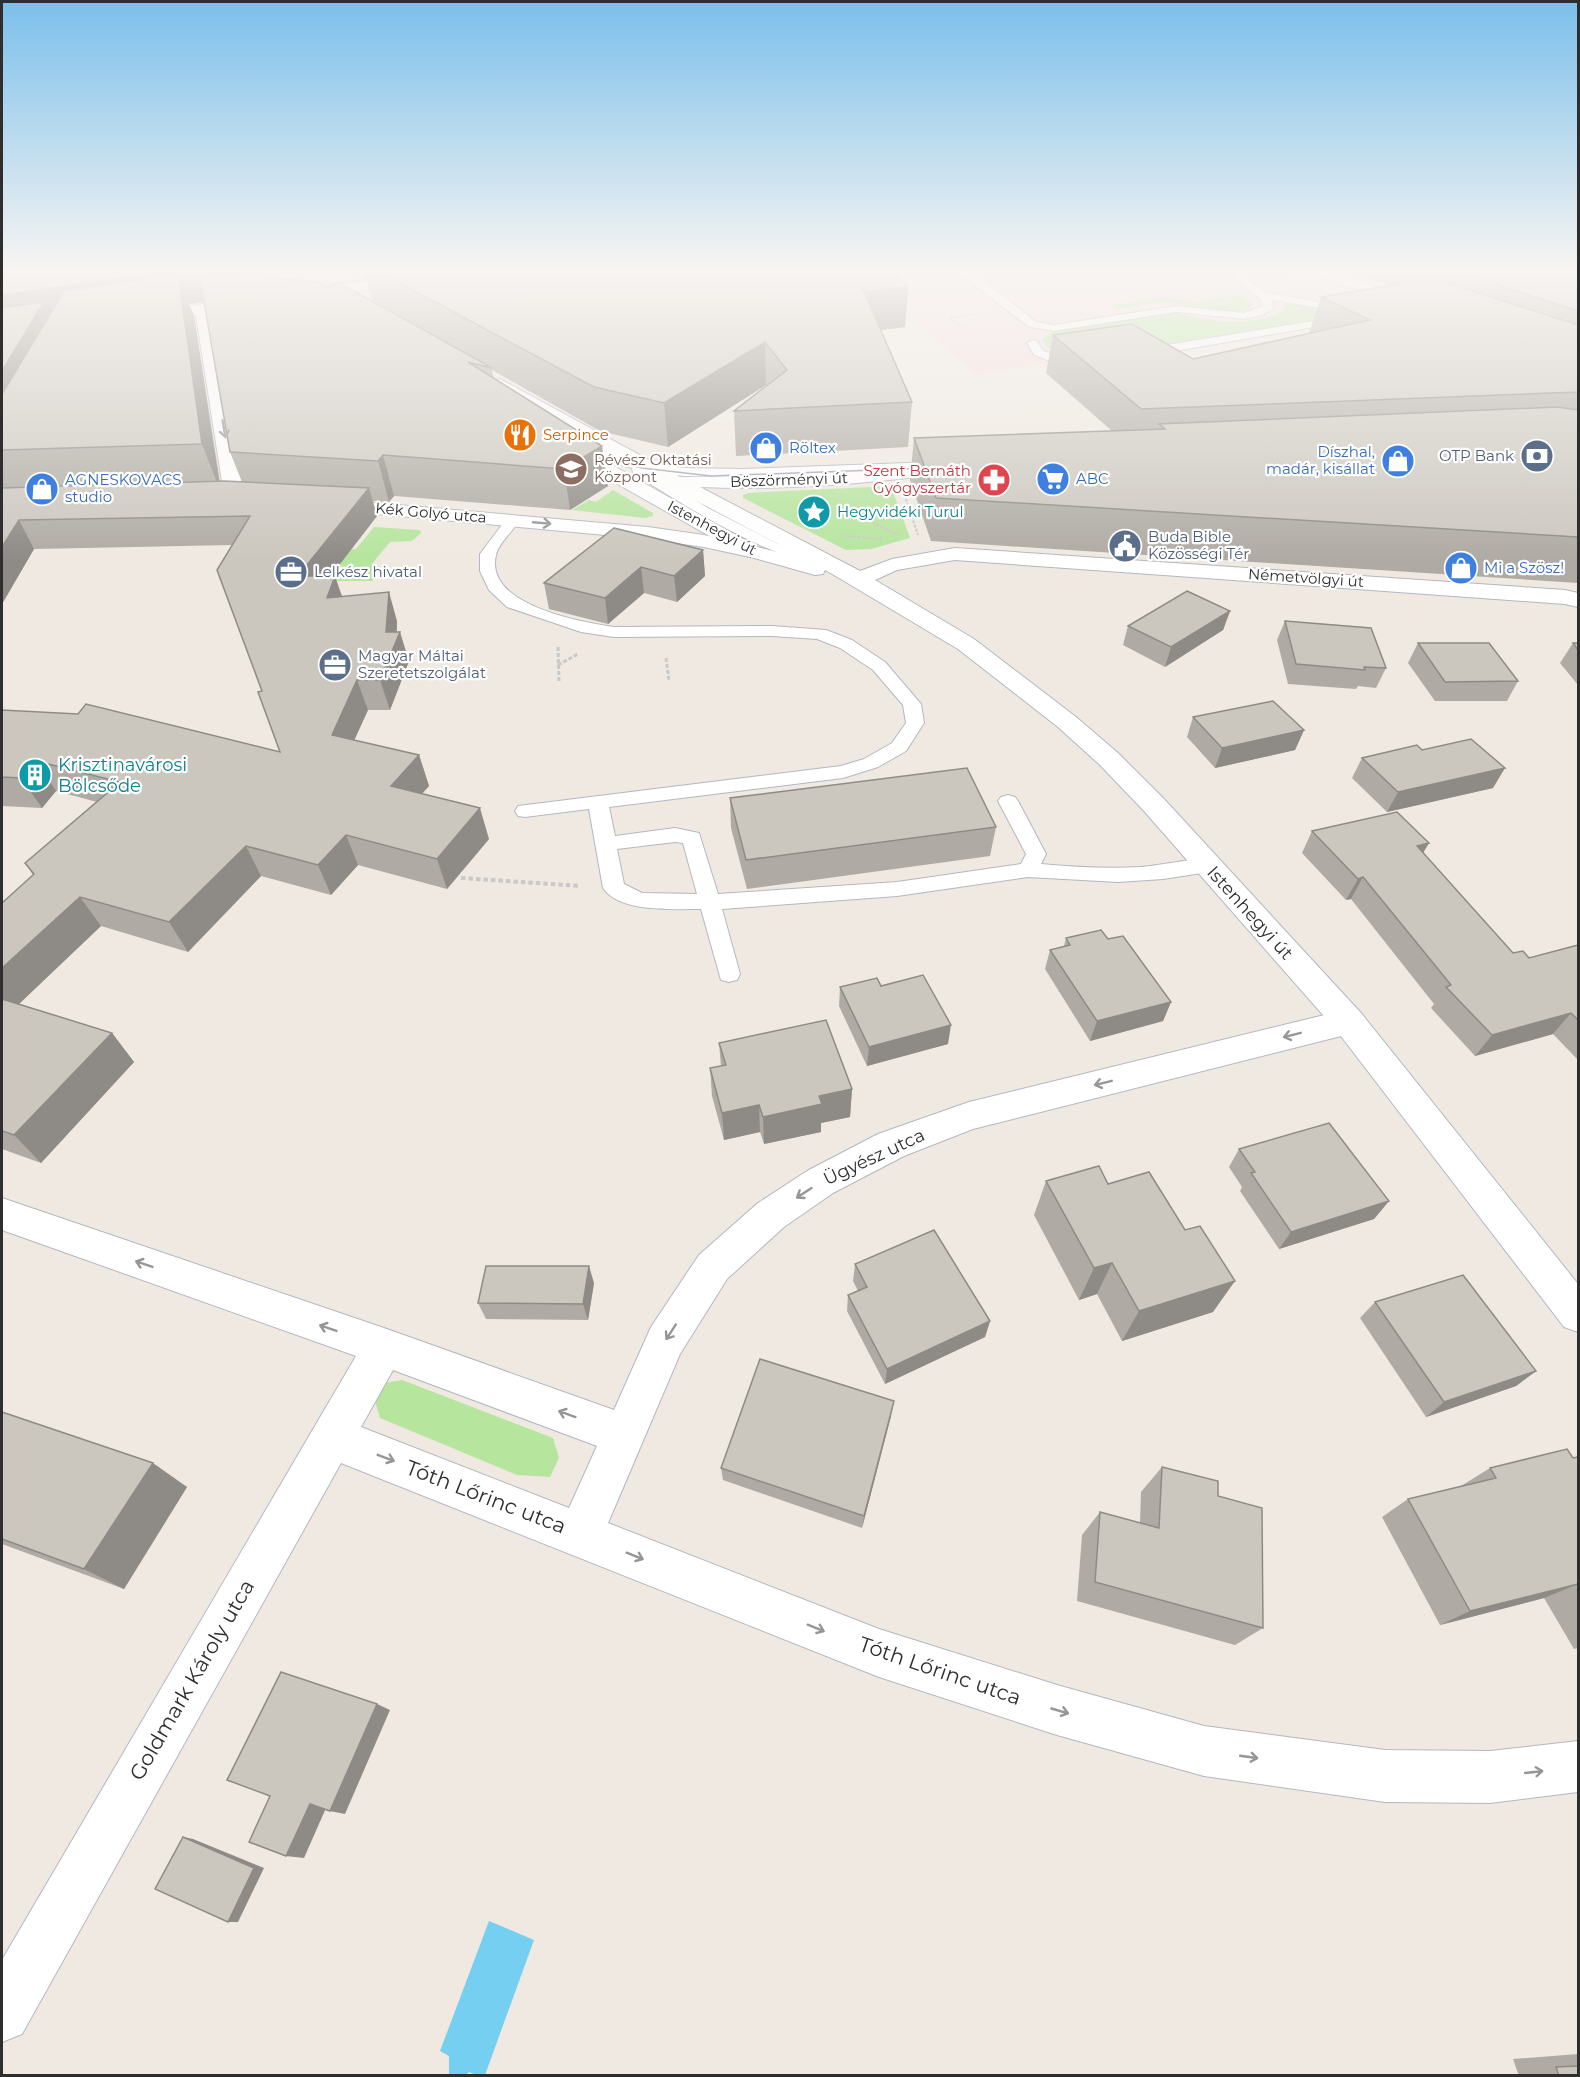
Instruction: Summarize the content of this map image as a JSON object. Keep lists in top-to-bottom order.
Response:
{
  "streets": {
    "street": [
      "Böszörményi út",
      "Kék Golyó utca",
      "Istenhegyi út",
      "Németvölgyi út",
      "Ügyész utca",
      "Tóth Lőrinc utca",
      "Goldmark Károly utca"
    ]
  },
  "crossings": [
    ["Böszörményi út", "Istenhegyi út"],
    ["Kék Golyó utca", "Istenhegyi út"],
    ["Istenhegyi út", "Németvölgyi út"],
    ["Istenhegyi út", "Ügyész utca"],
    ["Ügyész utca", "Tóth Lőrinc utca"],
    ["Tóth Lőrinc utca", "Goldmark Károly utca"]
  ],
  "one_way": ["Ügyész utca", "Tóth Lőrinc utca"],
  "places": {
    "restaurant": ["Serpince"],
    "shop": [
      "Röltex",
      "Díszhal, madár, kisállat",
      "AGNESKOVACS studio",
      "Mi a Szösz!"
    ],
    "bank": ["OTP Bank"],
    "school or university": ["Révész Oktatási Központ"],
    "supermarket": ["ABC"],
    "pharmacy": ["Szent Bernáth Gyógyszertár"],
    "place": ["Hegyvidéki Turul"],
    "public building": ["Buda Bible Közösségi Tér"],
    "office": ["Lelkész hivatal", "Magyar Máltai Szeretetszolgálat"],
    "building": ["Krisztinavárosi Bölcsőde"]
  }
}
